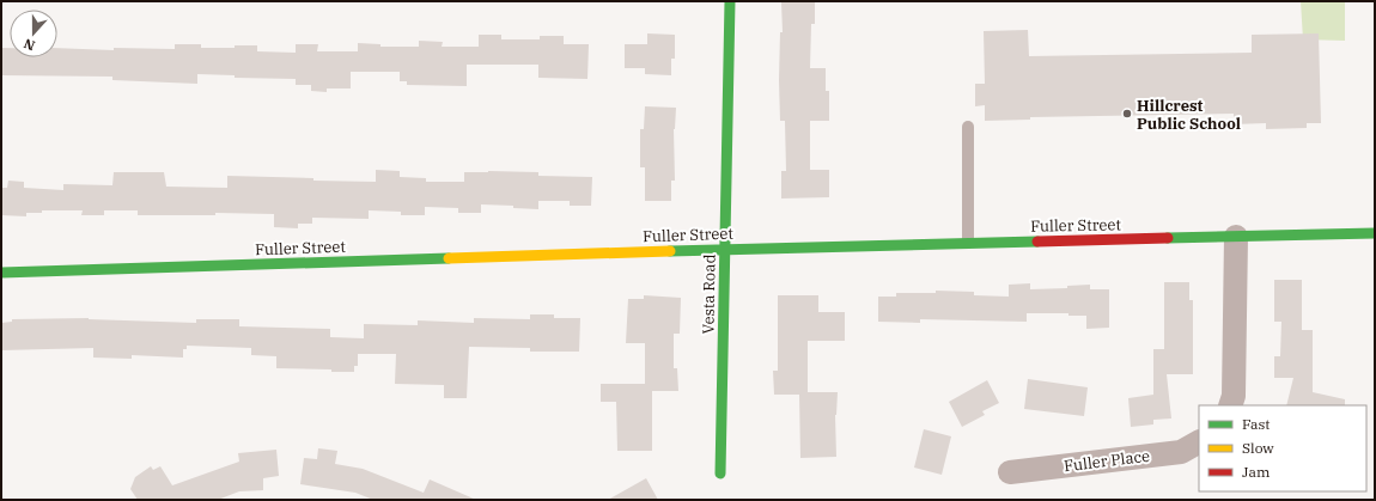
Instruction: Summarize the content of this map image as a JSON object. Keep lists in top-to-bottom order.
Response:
{
  "streets": {
    "street": ["Fuller Street", "Vesta Road", "Fuller Place"]
  },
  "crossings": [
    ["Fuller Street", "Vesta Road"]
  ],
  "places": ["Hillcrest Public School"],
  "legend": ["Fast", "Slow", "Jam"],
  "north": "bottom"
}
